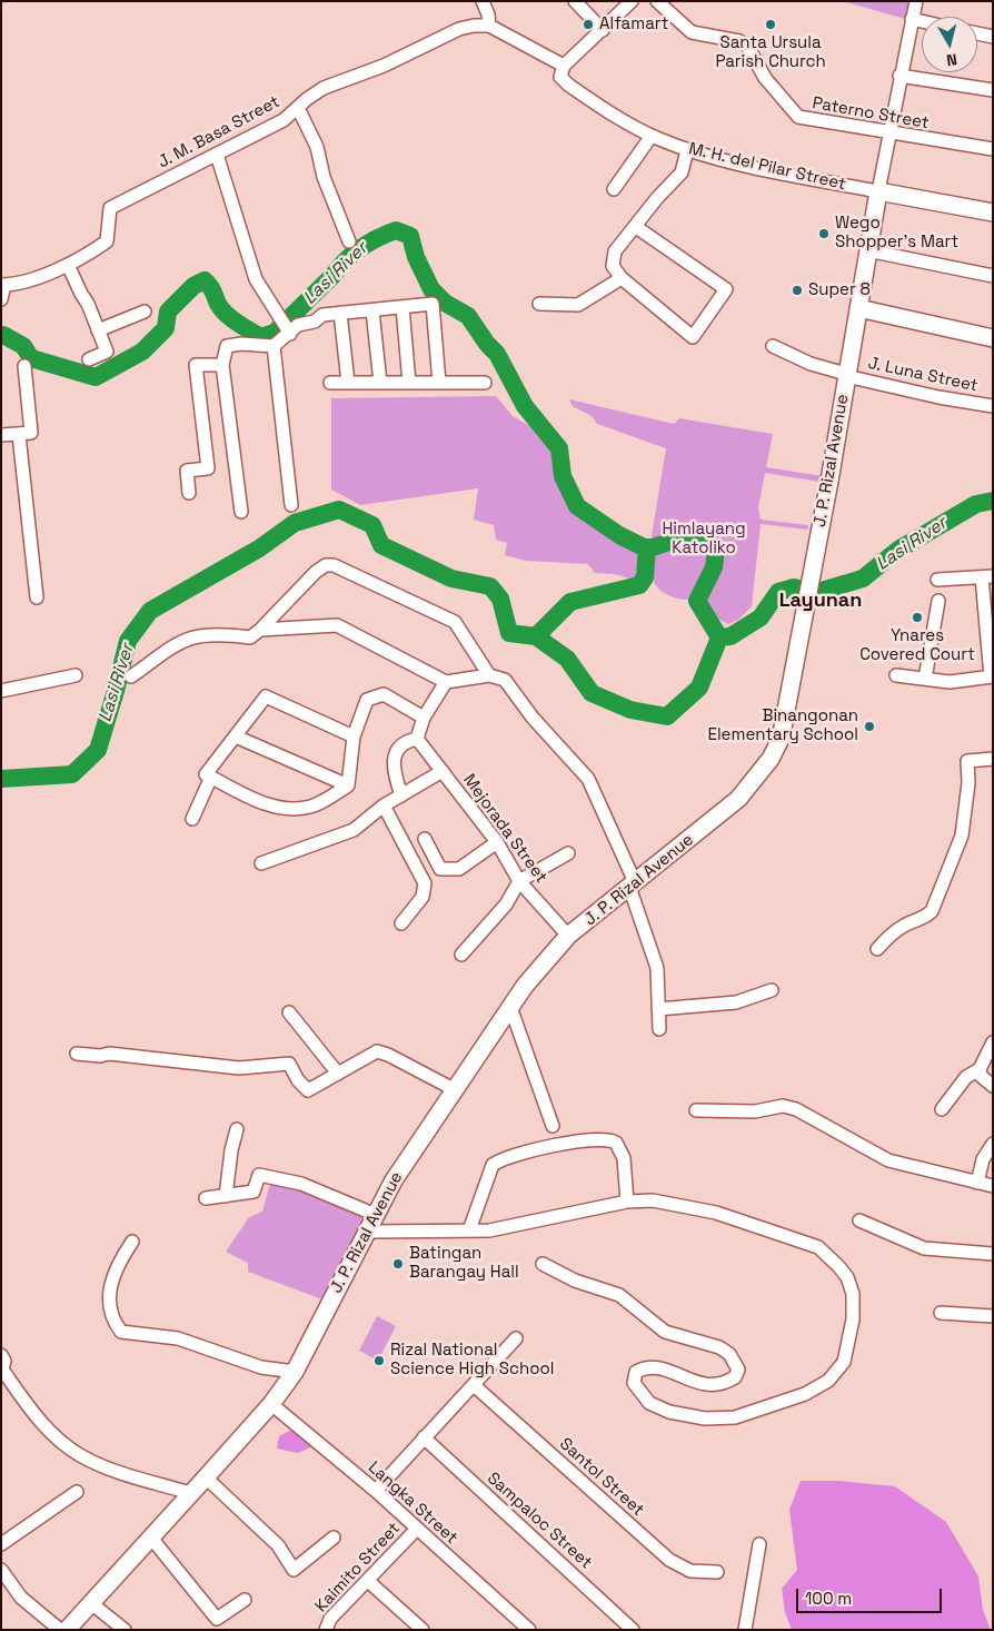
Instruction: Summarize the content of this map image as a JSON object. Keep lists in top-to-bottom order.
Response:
{
  "streets": {
    "main road": ["M. H. del Pilar Street", "J. P. Rizal Avenue"],
    "street": [
      "Paterno Street",
      "J. M. Basa Street",
      "J. Luna Street",
      "Mejorada Street",
      "Santol Street",
      "Langka Street",
      "Sampaloc Street",
      "Kaimito Street"
    ]
  },
  "crossings": [
    ["Paterno Street", "J. P. Rizal Avenue"],
    ["M. H. del Pilar Street", "J. P. Rizal Avenue"],
    ["J. Luna Street", "J. P. Rizal Avenue"],
    ["J. P. Rizal Avenue", "Mejorada Street"],
    ["J. P. Rizal Avenue", "Langka Street"],
    ["Langka Street", "Kaimito Street"]
  ],
  "districts": ["Layunan"],
  "water": ["Lasi River"],
  "parks": ["Himlayang Katoliko"],
  "places": [
    "Alfamart",
    "Santa Ursula Parish Church",
    "Wego Shopper's Mart",
    "Super 8",
    "Ynares Covered Court",
    "Binangonan Elementary School",
    "Batingan Barangay Hall",
    "Rizal National Science High School"
  ],
  "scale_bar": "100 m",
  "north": "bottom"
}
